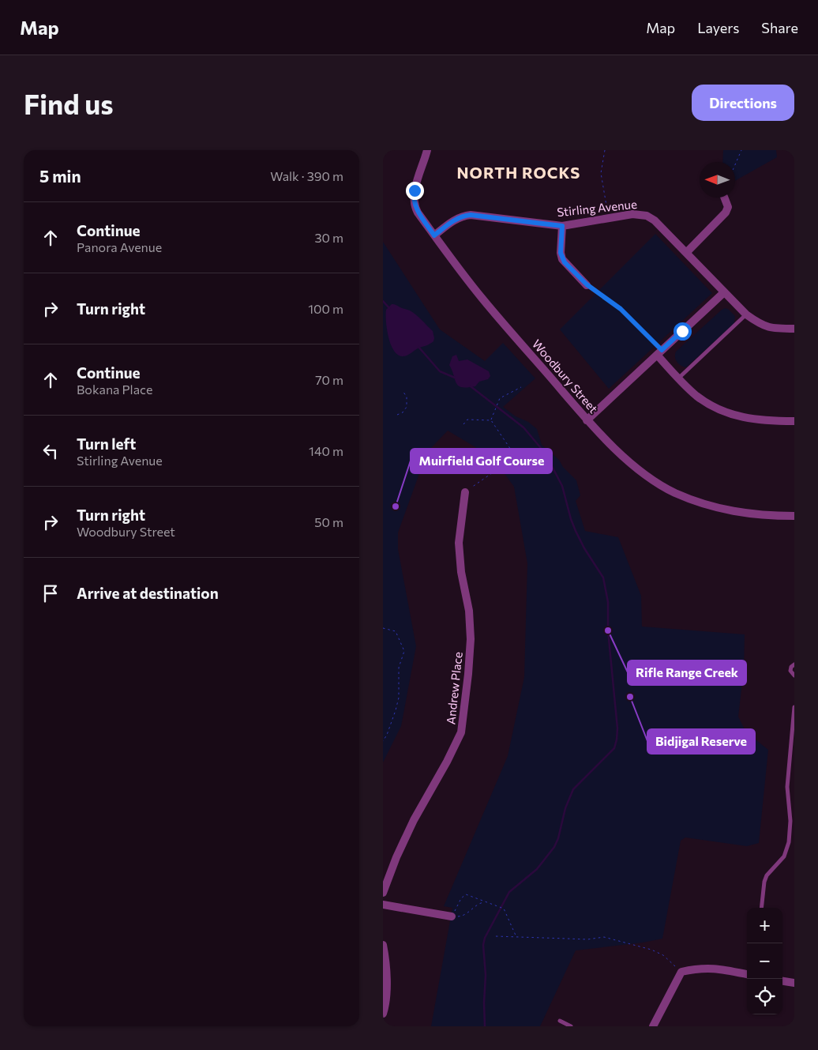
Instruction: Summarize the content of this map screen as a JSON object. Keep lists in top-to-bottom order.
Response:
{
  "streets": {
    "street": ["Stirling Avenue", "Woodbury Street", "Andrew Place"]
  },
  "crossings": [
    ["Stirling Avenue", "Woodbury Street"]
  ],
  "districts": ["NORTH ROCKS"],
  "places": ["Muirfield Golf Course", "Rifle Range Creek", "Bidjigal Reserve"],
  "north": "left",
  "page": {
    "header": "Map",
    "nav": ["Map", "Layers", "Share"],
    "buttons": "Directions",
    "title": "Find us",
    "heading": ["5 min", "Walk · 390 m"],
    "list": [
      ["Continue", "Panora Avenue", "30 m"],
      ["Turn right", "100 m"],
      ["Continue", "Bokana Place", "70 m"],
      ["Turn left", "Stirling Avenue", "140 m"],
      ["Turn right", "Woodbury Street", "50 m"],
      "Arrive at destination"
    ],
    "map_buttons": ["+", "−"]
  }
}
